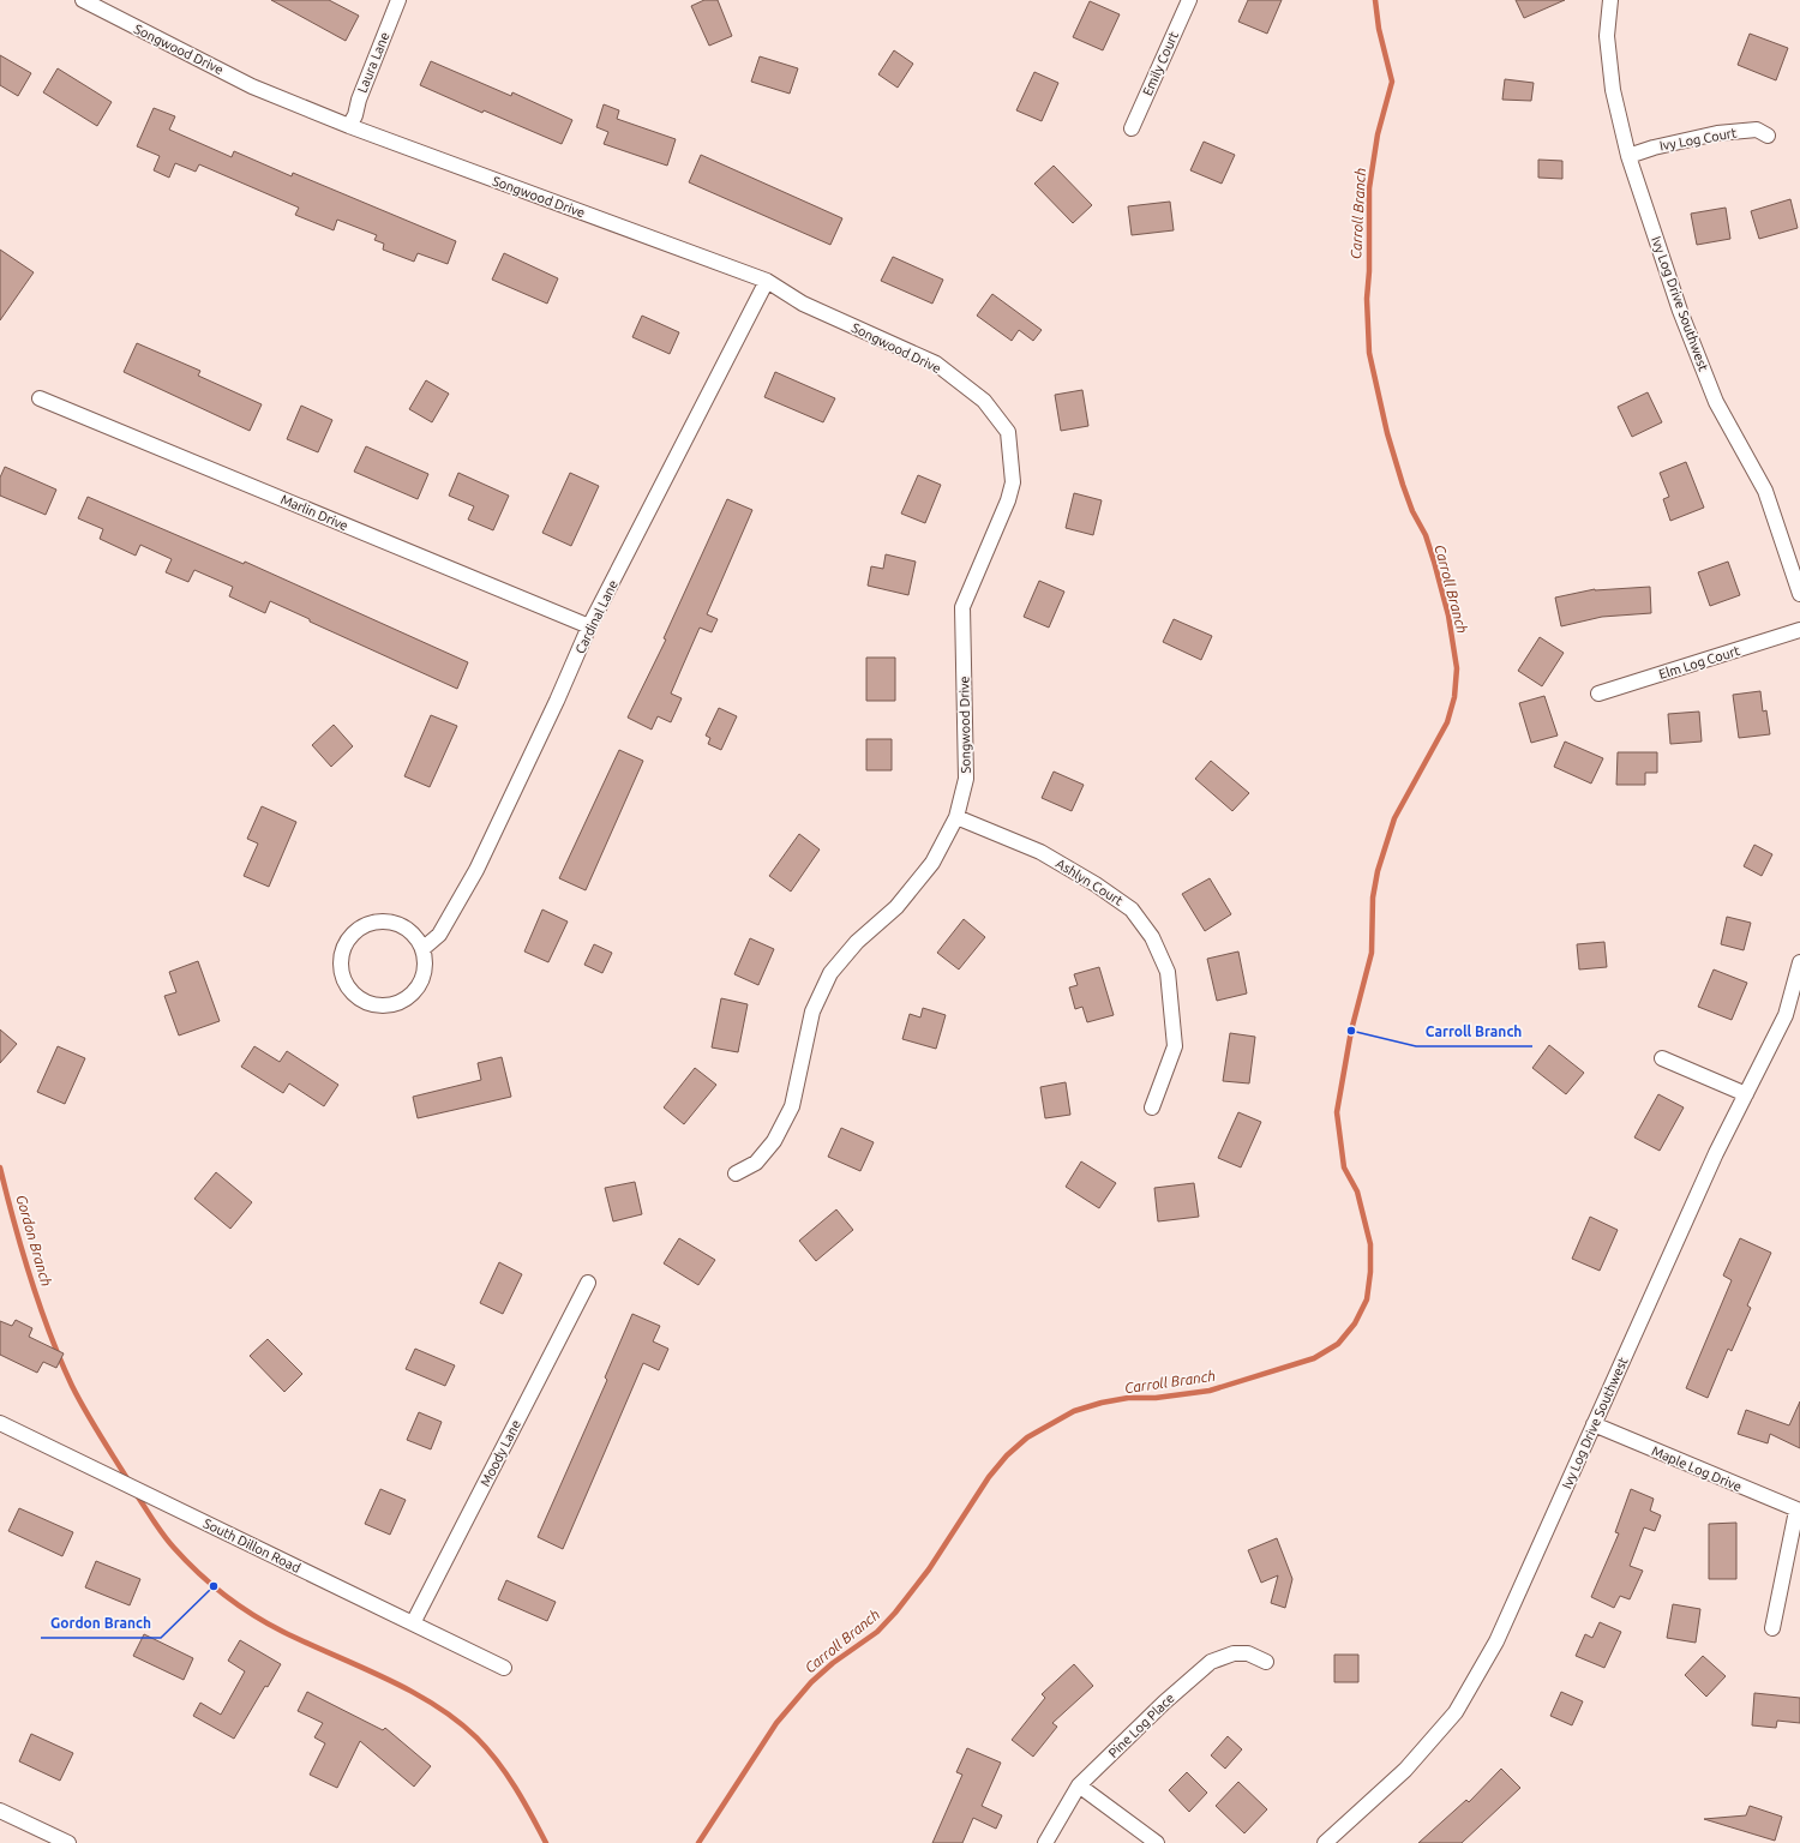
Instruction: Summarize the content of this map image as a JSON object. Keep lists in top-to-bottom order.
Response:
{
  "streets": {
    "street": [
      "Songwood Drive",
      "Laura Lane",
      "Emily Court",
      "Ivy Log Court",
      "Ivy Log Drive Southwest",
      "Marlin Drive",
      "Cardinal Lane",
      "Elm Log Court",
      "Ashlyn Court",
      "Moody Lane",
      "Maple Log Drive",
      "South Dillon Road",
      "Pine Log Place"
    ]
  },
  "crossings": [
    ["Songwood Drive", "Laura Lane"],
    ["Songwood Drive", "Cardinal Lane"],
    ["Songwood Drive", "Ashlyn Court"],
    ["Ivy Log Court", "Ivy Log Drive Southwest"],
    ["Ivy Log Drive Southwest", "Maple Log Drive"],
    ["Marlin Drive", "Cardinal Lane"],
    ["Moody Lane", "South Dillon Road"]
  ],
  "water": ["Carroll Branch", "Gordon Branch"],
  "places": ["Carroll Branch", "Gordon Branch"]
}
